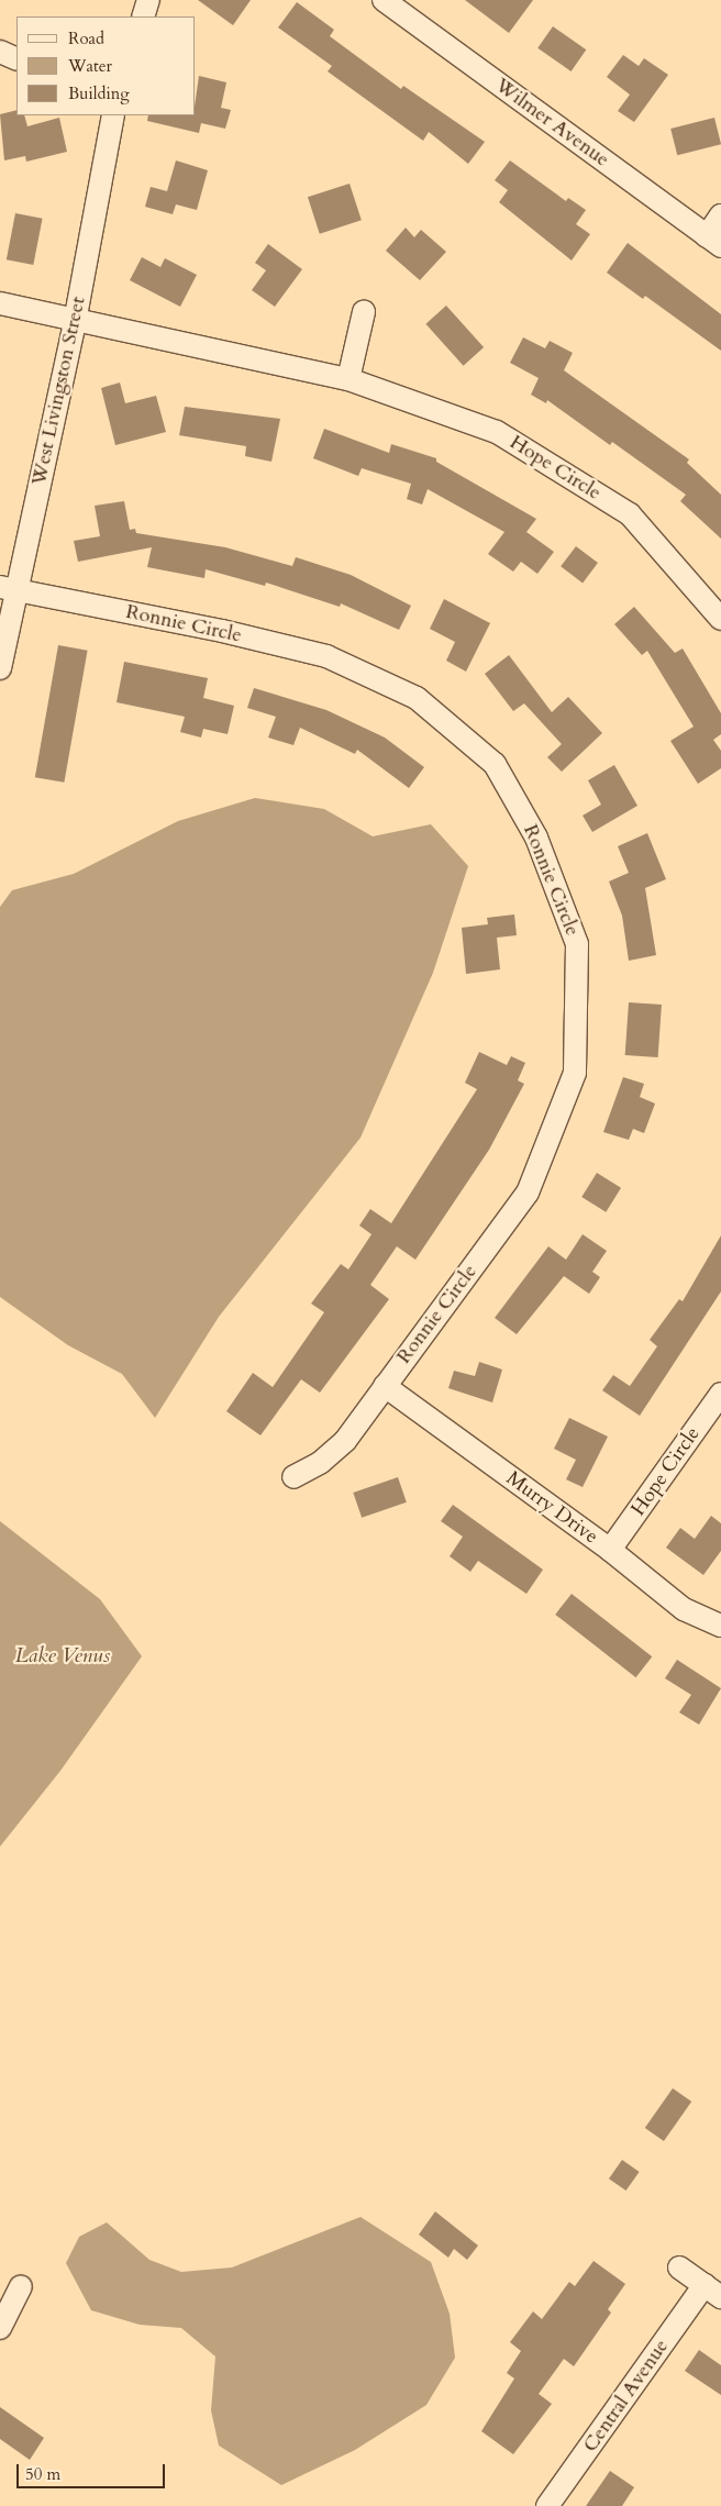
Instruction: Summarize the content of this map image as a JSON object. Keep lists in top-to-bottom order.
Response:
{
  "streets": {
    "street": [
      "Wilmer Avenue",
      "West Livingston Street",
      "Hope Circle",
      "Ronnie Circle",
      "Murry Drive",
      "Central Avenue"
    ]
  },
  "crossings": [
    ["West Livingston Street", "Hope Circle"],
    ["West Livingston Street", "Ronnie Circle"],
    ["Hope Circle", "Murry Drive"],
    ["Ronnie Circle", "Murry Drive"]
  ],
  "water": ["Lake Venus"],
  "legend": ["Road", "Water", "Building"],
  "scale_bar": "50 m"
}
